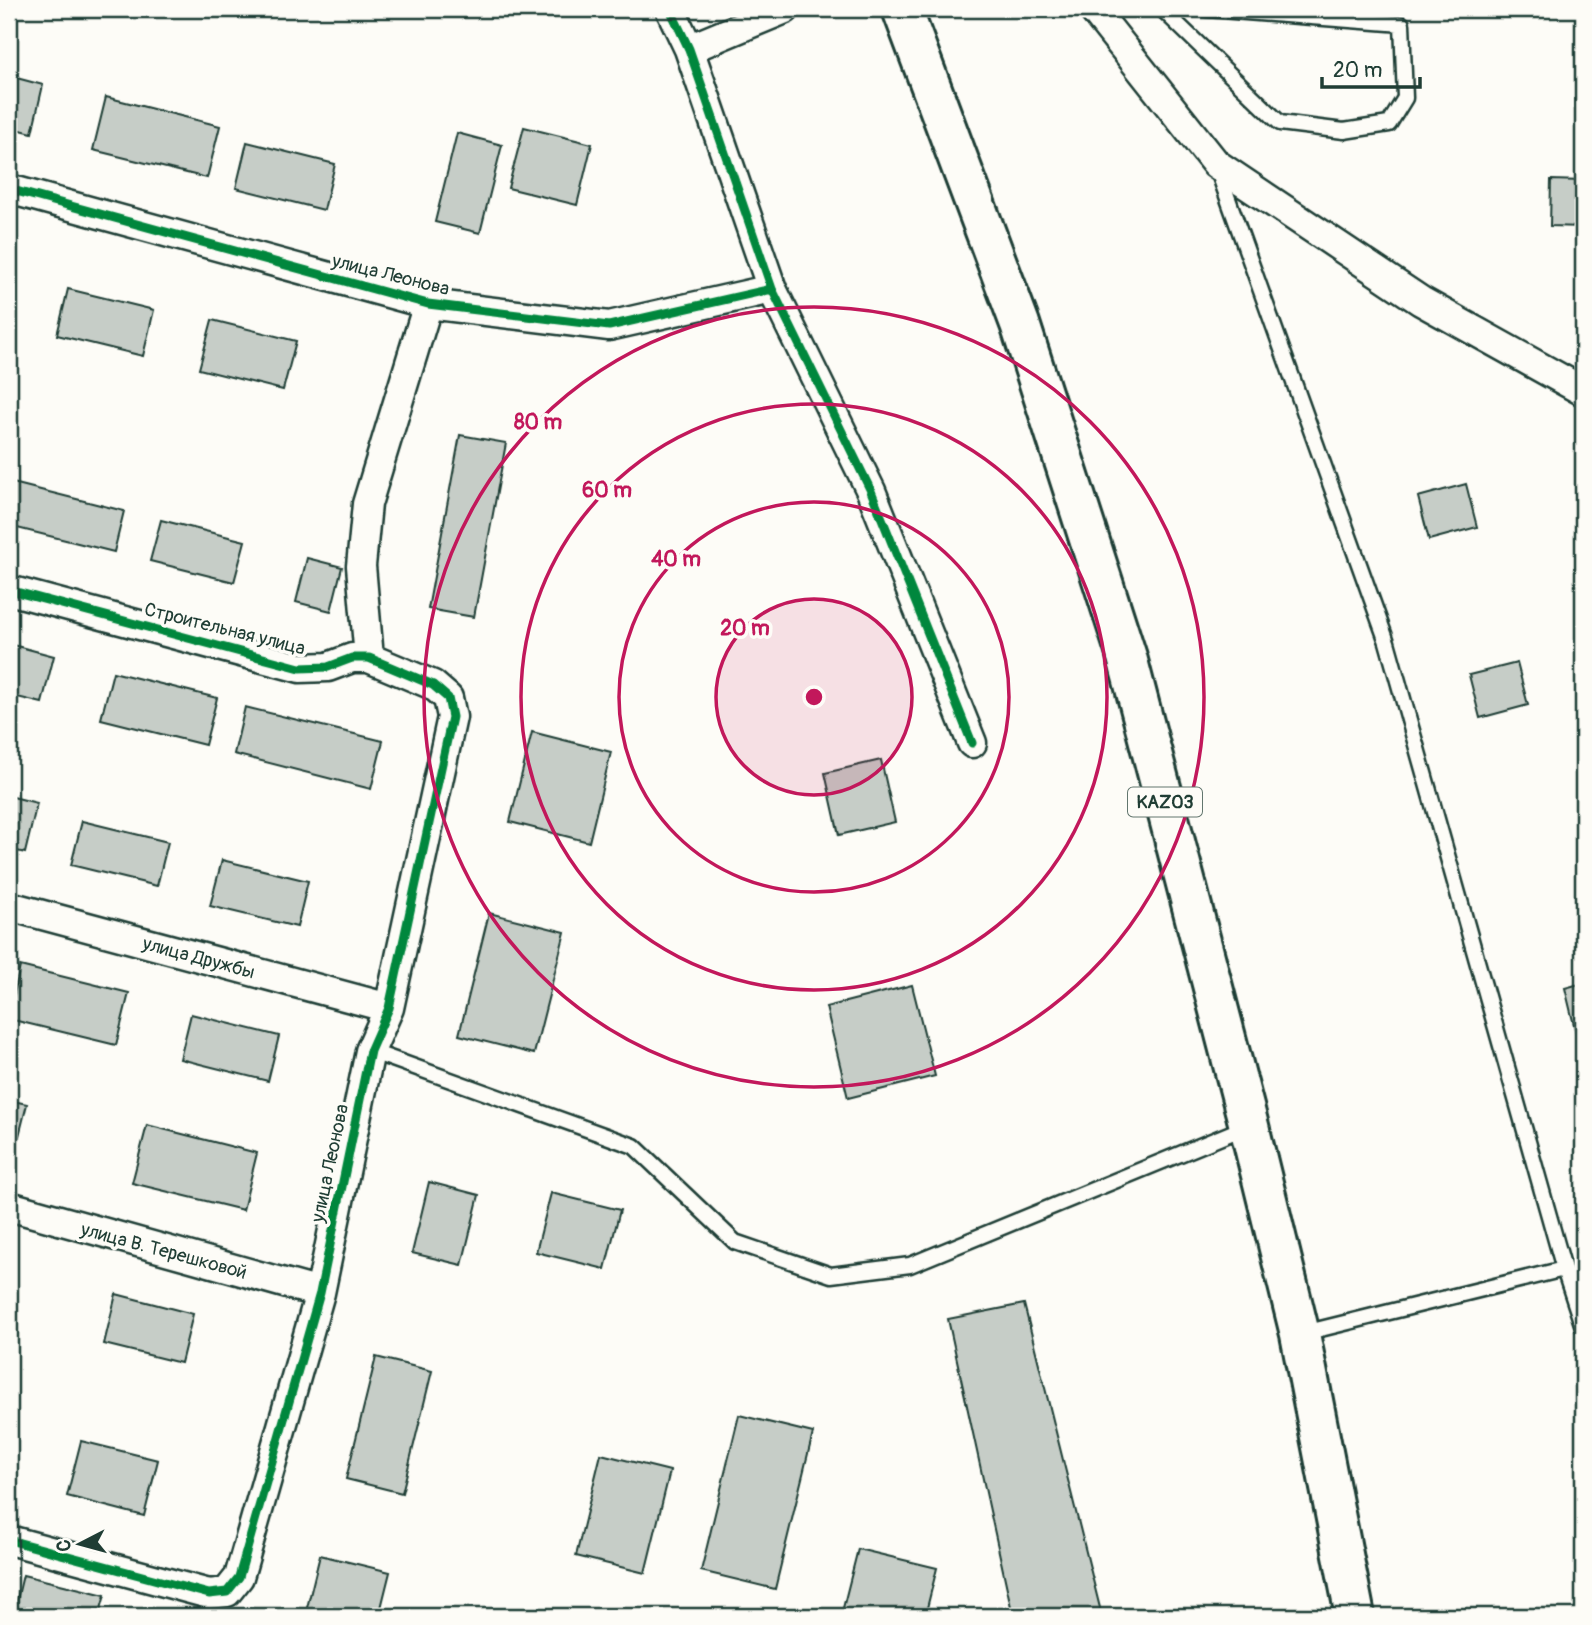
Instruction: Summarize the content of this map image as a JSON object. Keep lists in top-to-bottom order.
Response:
{
  "streets": {
    "highway": ["KАZ03"],
    "street": [
      "улица Леонова",
      "Строительная улица",
      "улица Дружбы",
      "улица В. Терешковой"
    ]
  },
  "crossings": [
    ["улица Леонова", "Строительная улица"],
    ["улица Леонова", "улица Дружбы"],
    ["улица Леонова", "улица В. Терешковой"]
  ],
  "scale_bar": "20 m",
  "north": "left",
  "rings": [
    "80 m",
    "60 m",
    "40 m",
    "20 m"
  ]
}
